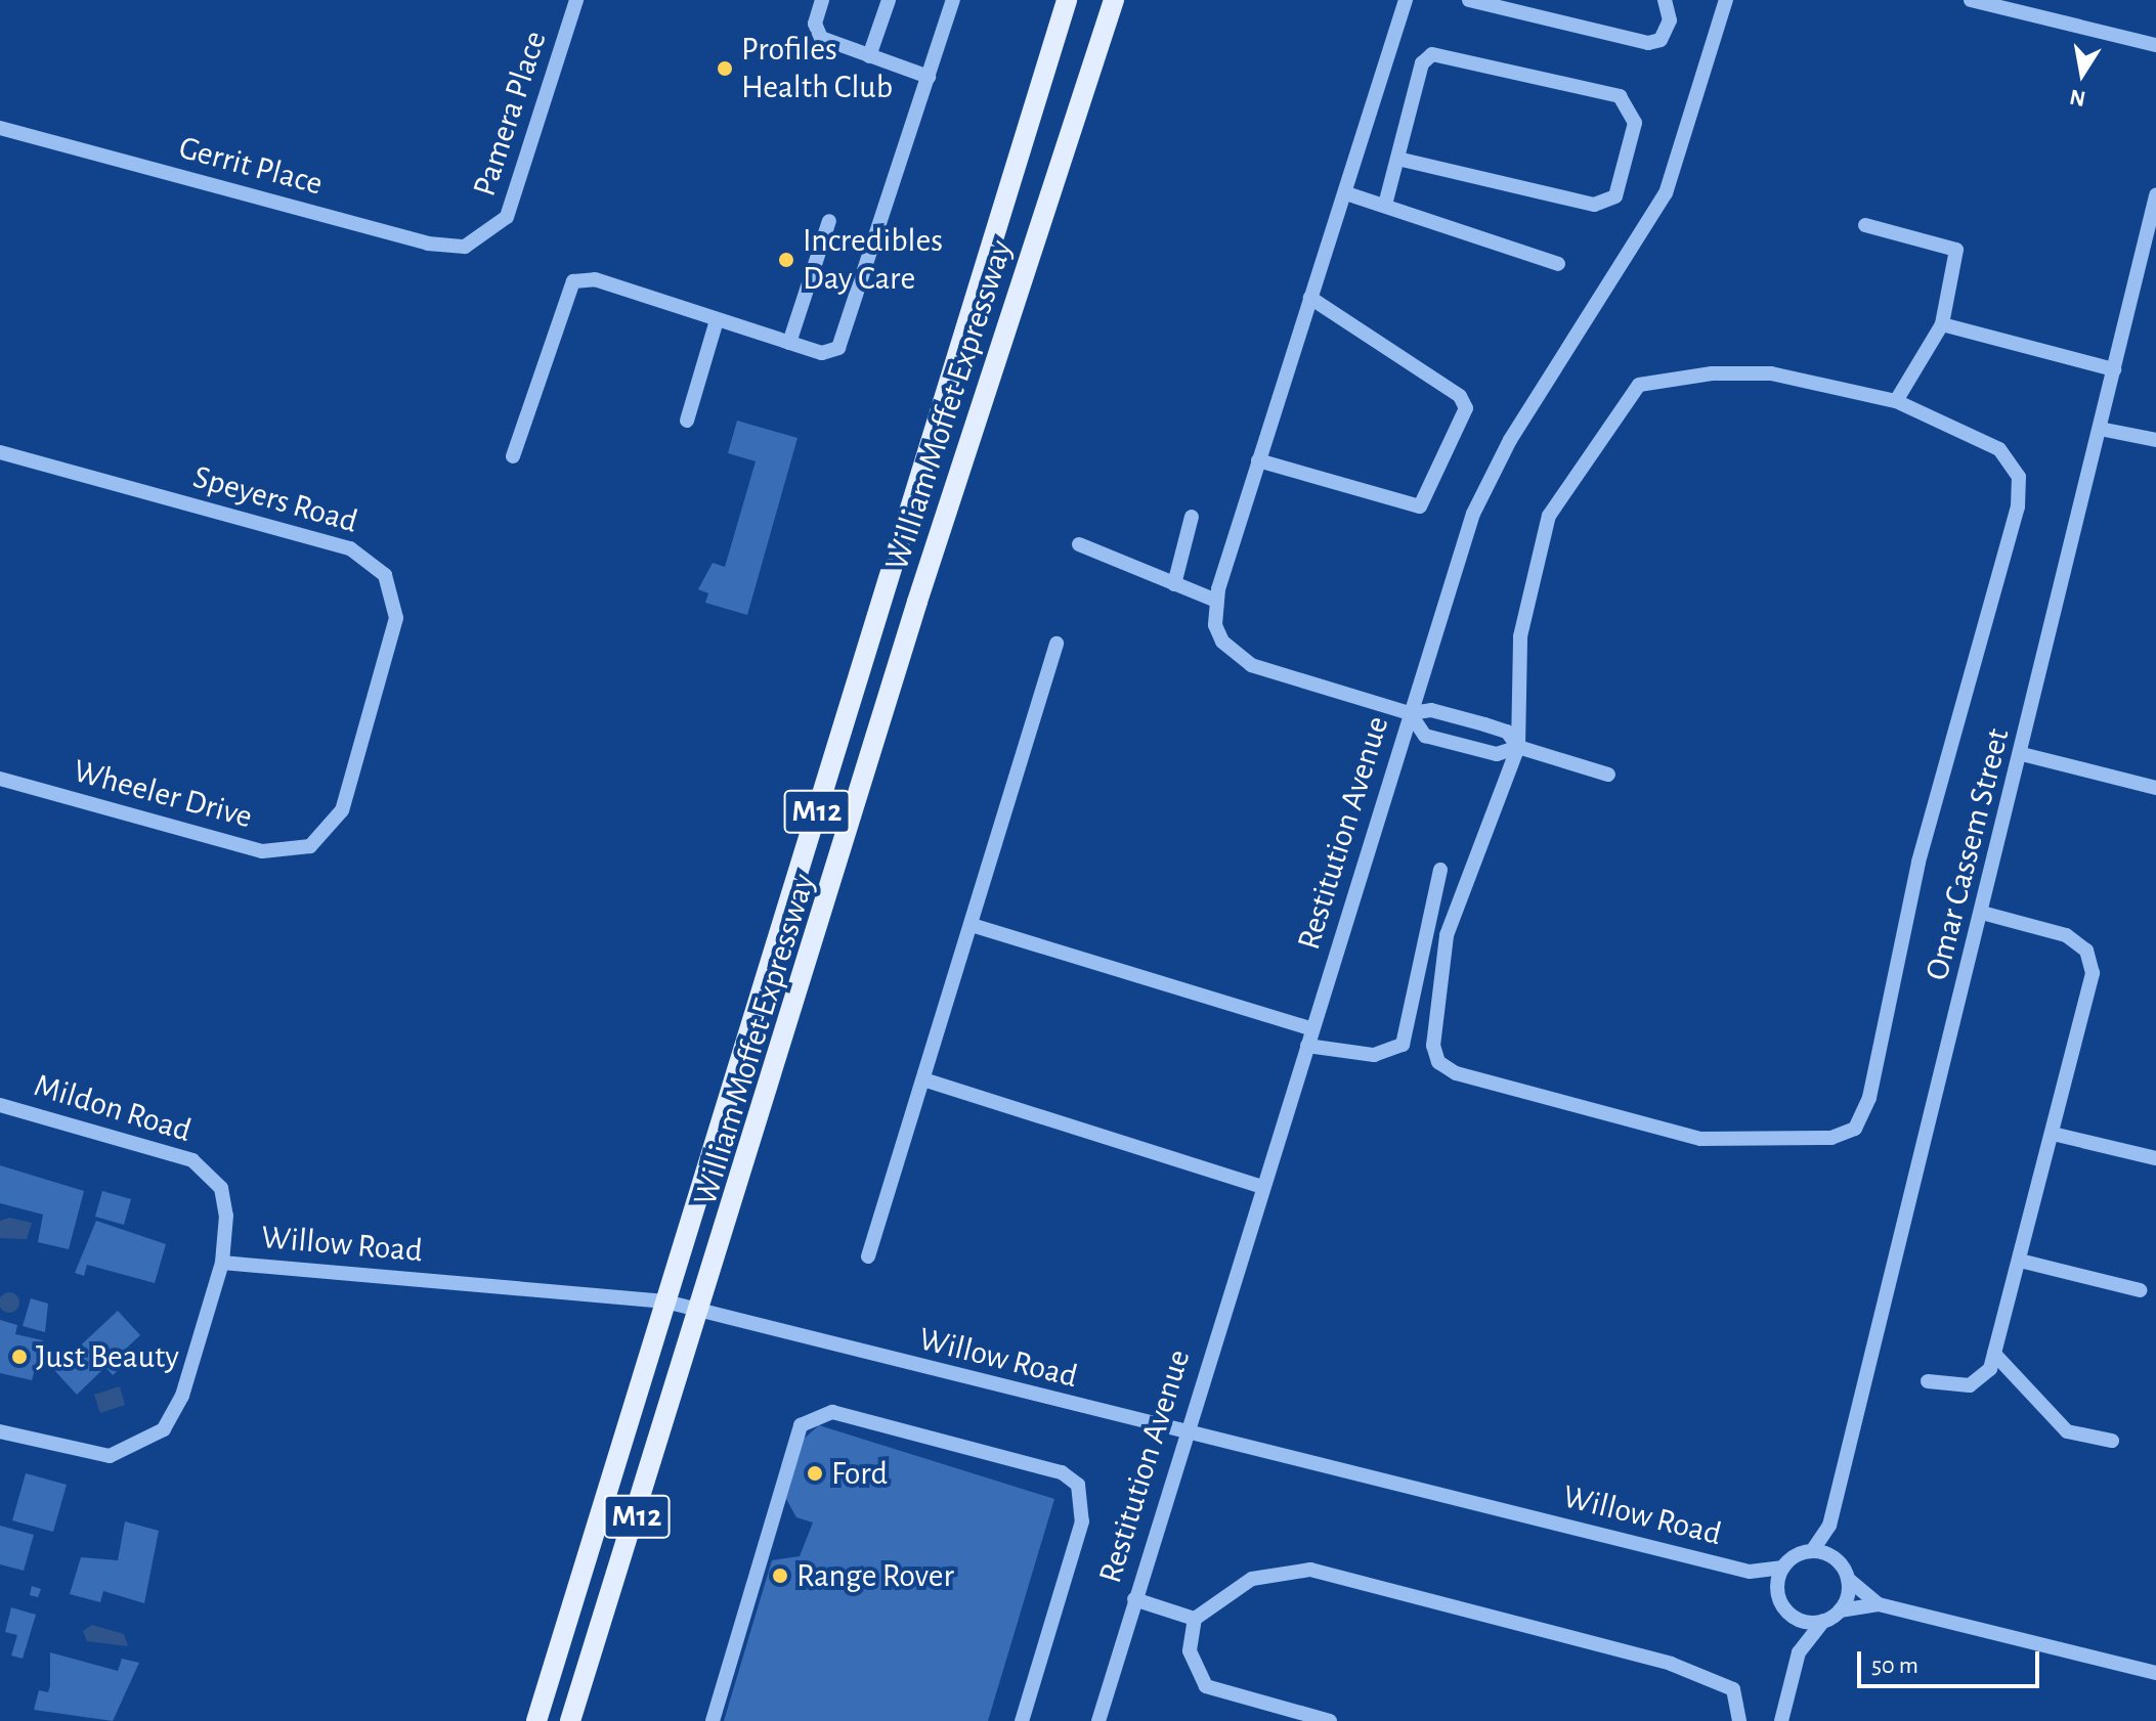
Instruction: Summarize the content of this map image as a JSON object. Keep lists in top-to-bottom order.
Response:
{
  "streets": {
    "main road": ["William Moffet Expressway", "M12"],
    "street": [
      "Pamera Place",
      "Gerrit Place",
      "Speyers Road",
      "Wheeler Drive",
      "Restitution Avenue",
      "Omar Cassem Street",
      "Mildon Road",
      "Willow Road"
    ]
  },
  "crossings": [
    ["Pamera Place", "Gerrit Place"],
    ["William Moffet Expressway", "Willow Road"],
    ["Speyers Road", "Wheeler Drive"],
    ["Restitution Avenue", "Willow Road"],
    ["Omar Cassem Street", "Willow Road"],
    ["Mildon Road", "Willow Road"]
  ],
  "places": [
    "Profiles Health Club",
    "Incredibles Day Care",
    "Just Beauty",
    "Ford",
    "Range Rover"
  ],
  "scale_bar": "50 m",
  "north": "bottom"
}
